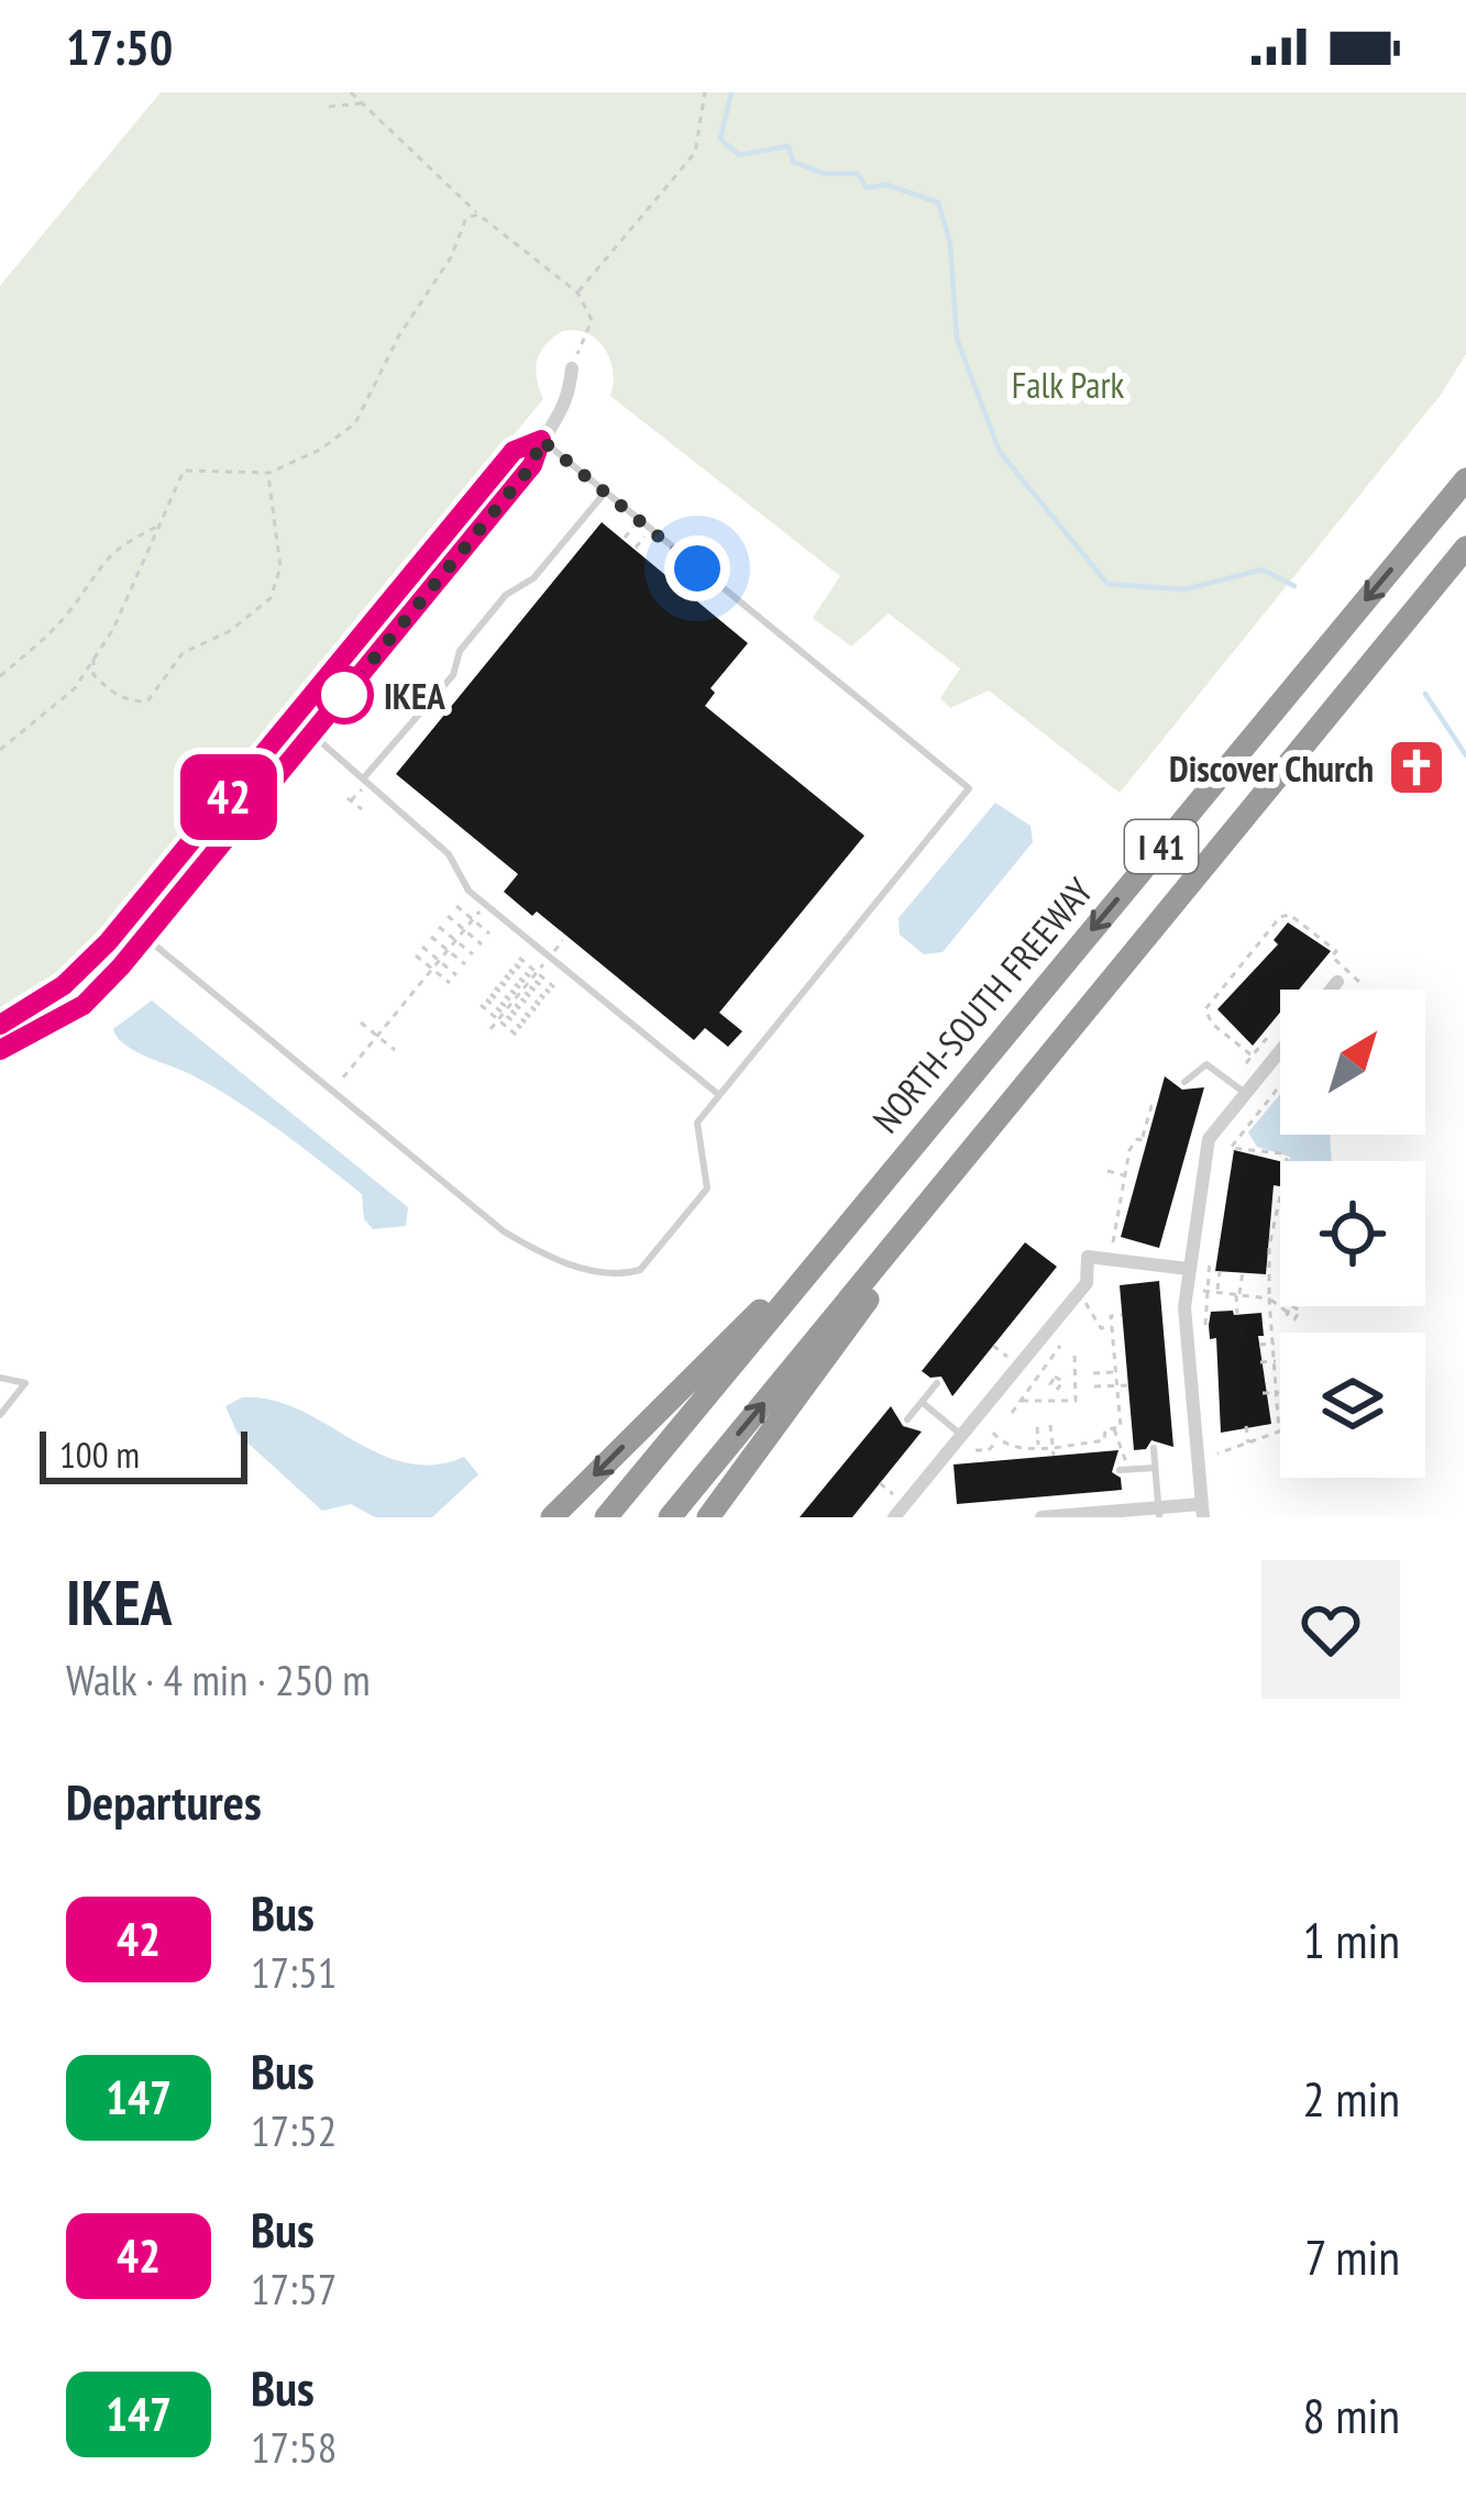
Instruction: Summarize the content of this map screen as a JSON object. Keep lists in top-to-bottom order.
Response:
{
  "streets": {
    "highway": ["I 41", "NORTH-SOUTH FREEWAY"]
  },
  "parks": ["Falk Park"],
  "places": {
    "other": ["IKEA"],
    "church": ["Discover Church"]
  },
  "lines": ["bus line 42"],
  "scale_bar": "100 m",
  "north": "top right",
  "page": {
    "status": "17:50",
    "on_map": "42",
    "scale": "100 m",
    "heading": [
      ["IKEA", "Walk · 4 min · 250 m"],
      "Departures"
    ],
    "list": [
      {
        "mark": "42",
        "name": "Bus",
        "note": "17:51",
        "value": "1 min"
      },
      {
        "mark": "147",
        "name": "Bus",
        "note": "17:52",
        "value": "2 min"
      },
      {
        "mark": "42",
        "name": "Bus",
        "note": "17:57",
        "value": "7 min"
      },
      {
        "mark": "147",
        "name": "Bus",
        "note": "17:58",
        "value": "8 min"
      }
    ]
  }
}
